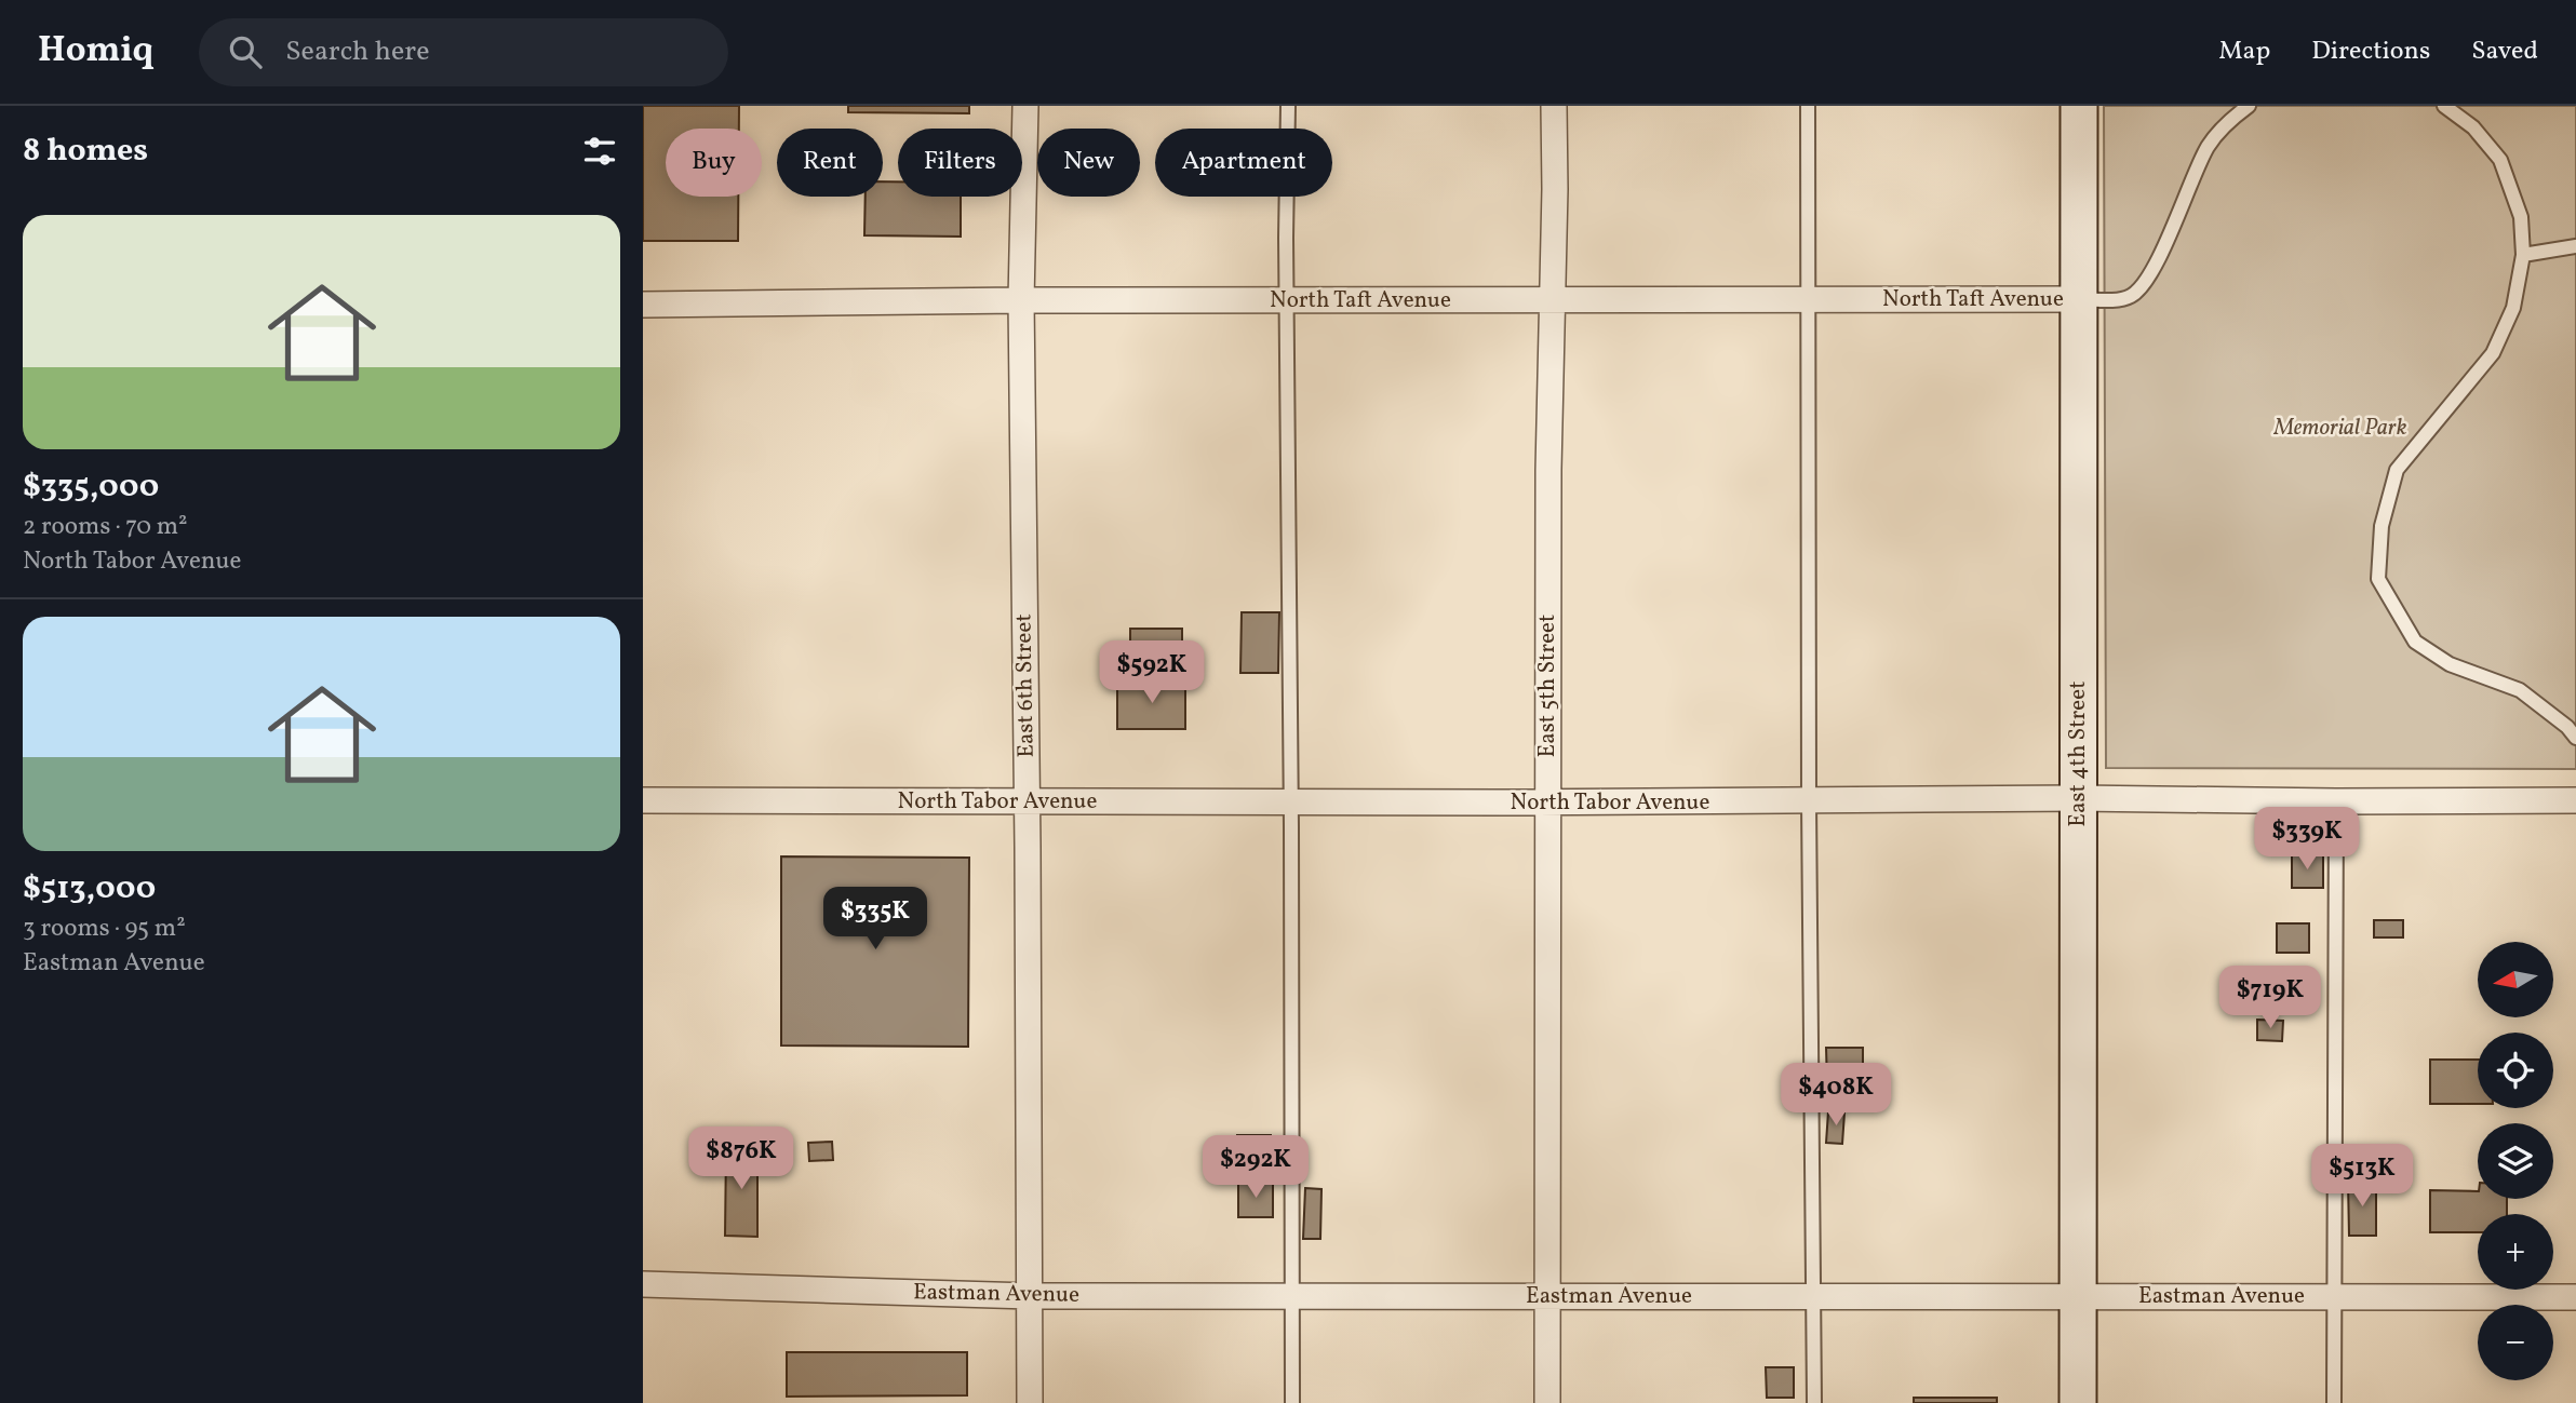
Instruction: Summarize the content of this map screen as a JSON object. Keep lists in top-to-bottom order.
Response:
{
  "streets": {
    "main road": ["East 4th Street"],
    "street": [
      "North Taft Avenue",
      "East 6th Street",
      "East 5th Street",
      "North Tabor Avenue",
      "Eastman Avenue"
    ]
  },
  "crossings": [
    ["North Taft Avenue", "East 6th Street"],
    ["North Taft Avenue", "East 5th Street"],
    ["North Taft Avenue", "East 4th Street"],
    ["East 6th Street", "North Tabor Avenue"],
    ["East 6th Street", "Eastman Avenue"],
    ["East 5th Street", "North Tabor Avenue"],
    ["East 5th Street", "Eastman Avenue"],
    ["East 4th Street", "North Tabor Avenue"],
    ["East 4th Street", "Eastman Avenue"]
  ],
  "parks": ["Memorial Park"],
  "north": "left",
  "page": {
    "header": "Homiq",
    "search": "Search here",
    "nav": ["Map", "Directions", "Saved"],
    "heading": "8 homes",
    "chip": [
      "Buy",
      "Rent",
      "Filters",
      "New",
      "Apartment"
    ],
    "list": [
      {
        "name": "$335,000",
        "note": "2 rooms · 70 m² · North Tabor Avenue"
      },
      {
        "name": "$513,000",
        "note": "3 rooms · 95 m² · Eastman Avenue"
      }
    ],
    "price": [
      "$592K",
      "$339K",
      "$335K",
      "$719K",
      "$408K",
      "$876K",
      "$292K",
      "$513K"
    ],
    "map_buttons": ["+", "−"]
  }
}
